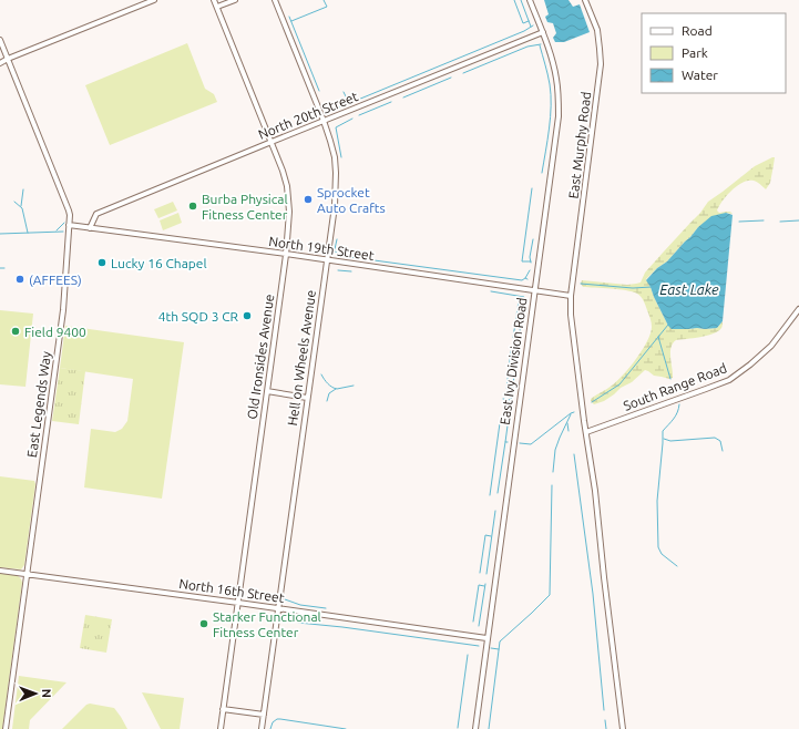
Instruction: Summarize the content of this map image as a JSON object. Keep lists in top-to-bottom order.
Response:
{
  "streets": {
    "street": [
      "North 20th Street",
      "East Murphy Road",
      "North 19th Street",
      "Old Ironsides Avenue",
      "Hell on Wheels Avenue",
      "East Ivy Division Road",
      "South Range Road",
      "East Legends Way",
      "North 16th Street"
    ]
  },
  "crossings": [
    ["North 20th Street", "North 19th Street"],
    ["North 20th Street", "Old Ironsides Avenue"],
    ["North 20th Street", "Hell on Wheels Avenue"],
    ["North 20th Street", "East Ivy Division Road"],
    ["East Murphy Road", "North 19th Street"],
    ["East Murphy Road", "South Range Road"],
    ["North 19th Street", "Old Ironsides Avenue"],
    ["North 19th Street", "Hell on Wheels Avenue"],
    ["North 19th Street", "East Ivy Division Road"],
    ["North 19th Street", "East Legends Way"],
    ["Old Ironsides Avenue", "North 16th Street"],
    ["Hell on Wheels Avenue", "North 16th Street"],
    ["East Ivy Division Road", "North 16th Street"],
    ["East Legends Way", "North 16th Street"]
  ],
  "water": ["East Lake"],
  "places": [
    "Sprocket Auto Crafts",
    "Burba Physical Fitness Center",
    "Lucky 16 Chapel",
    "(AFFEES)",
    "4th SQD 3 CR",
    "Field 9400",
    "Starker Functional Fitness Center"
  ],
  "legend": ["Road", "Park", "Water"],
  "north": "right"
}
